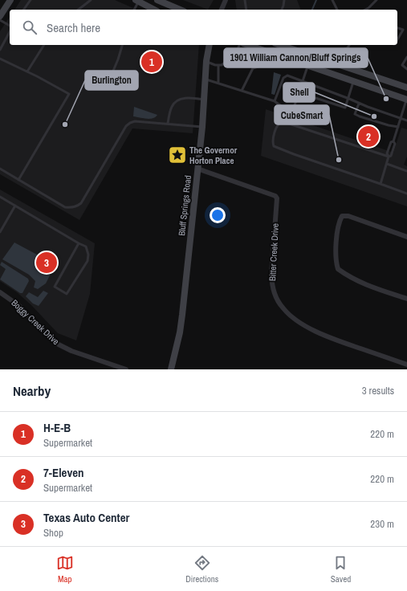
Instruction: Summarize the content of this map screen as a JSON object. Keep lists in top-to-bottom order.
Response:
{
  "streets": {
    "main road": ["Bluff Springs Road"],
    "street": ["Bitter Creek Drive", "Boggy Creek Drive"]
  },
  "crossings": [
    ["Bluff Springs Road", "Bitter Creek Drive"]
  ],
  "places": {
    "other": [
      "1901 William Cannon/Bluff Springs",
      "Shell",
      "Burlington",
      "CubeSmart"
    ],
    "place": ["The Governor Horton Place"]
  },
  "page": {
    "search": "Search here",
    "pins": ["1", "2", "3"],
    "heading": ["Nearby", "3 results"],
    "list": [
      {
        "mark": "1",
        "name": "H-E-B",
        "note": "Supermarket",
        "value": "220 m"
      },
      {
        "mark": "2",
        "name": "7-Eleven",
        "note": "Supermarket",
        "value": "220 m"
      },
      {
        "mark": "3",
        "name": "Texas Auto Center",
        "note": "Shop",
        "value": "230 m"
      }
    ],
    "nav": ["Map", "Directions", "Saved"]
  }
}
